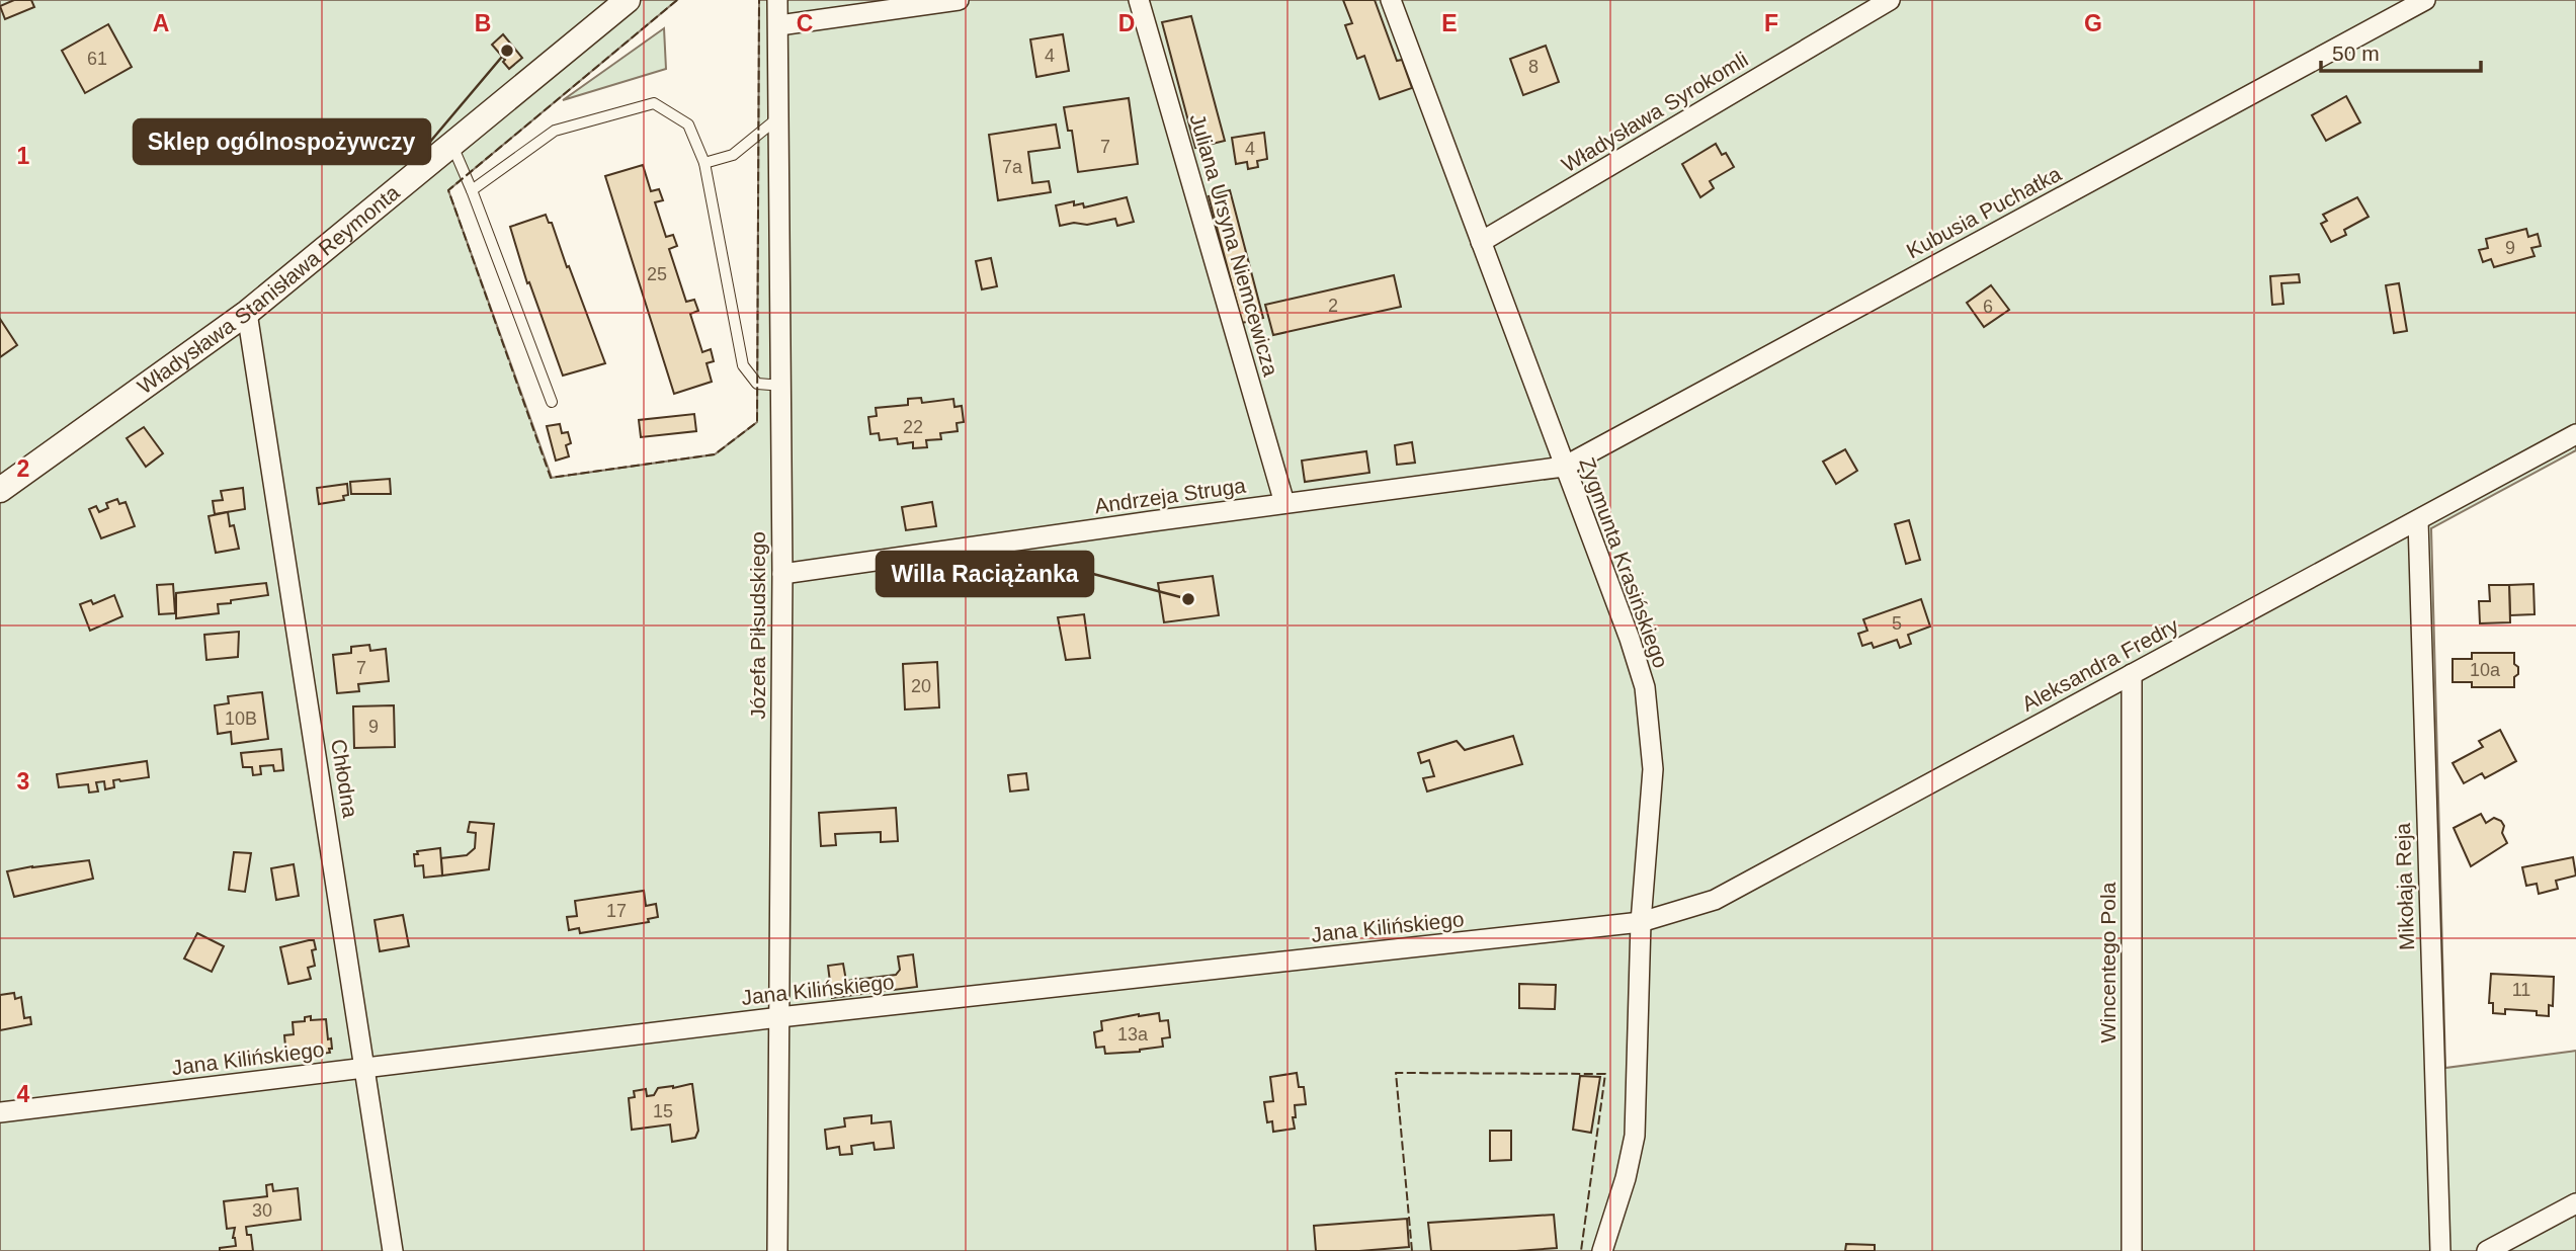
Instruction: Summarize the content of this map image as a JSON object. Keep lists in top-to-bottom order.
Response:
{
  "streets": {
    "street": [
      "Władysława Syrokomli",
      "Kubusia Puchatka",
      "Juliana Ursyna Niemcewicza",
      "Władysława Stanisława Reymonta",
      "Andrzeja Struga",
      "Zygmunta Krasińskiego",
      "Józefa Piłsudskiego",
      "Aleksandra Fredry",
      "Chłodna",
      "Mikołaja Reja",
      "Jana Kilińskiego",
      "Wincentego Pola"
    ]
  },
  "crossings": [
    ["Władysława Syrokomli", "Zygmunta Krasińskiego"],
    ["Kubusia Puchatka", "Andrzeja Struga"],
    ["Kubusia Puchatka", "Zygmunta Krasińskiego"],
    ["Juliana Ursyna Niemcewicza", "Andrzeja Struga"],
    ["Władysława Stanisława Reymonta", "Chłodna"],
    ["Andrzeja Struga", "Zygmunta Krasińskiego"],
    ["Andrzeja Struga", "Józefa Piłsudskiego"],
    ["Zygmunta Krasińskiego", "Aleksandra Fredry"],
    ["Zygmunta Krasińskiego", "Jana Kilińskiego"],
    ["Józefa Piłsudskiego", "Jana Kilińskiego"],
    ["Aleksandra Fredry", "Mikołaja Reja"],
    ["Aleksandra Fredry", "Jana Kilińskiego"],
    ["Aleksandra Fredry", "Wincentego Pola"],
    ["Chłodna", "Jana Kilińskiego"]
  ],
  "places": ["Sklep ogólnospożywczy", "Willa Raciążanka"],
  "house_numbers": [
    "4",
    "61",
    "8",
    "7",
    "4",
    "7a",
    "9",
    "25",
    "2",
    "6",
    "22",
    "5",
    "7",
    "10a",
    "20",
    "10B",
    "9",
    "17",
    "11",
    "13a",
    "15",
    "30"
  ],
  "scale_bar": "50 m",
  "grid": {
    "columns": [
      "A",
      "B",
      "C",
      "D",
      "E",
      "F",
      "G"
    ],
    "rows": [
      "1",
      "2",
      "3",
      "4"
    ]
  }
}
